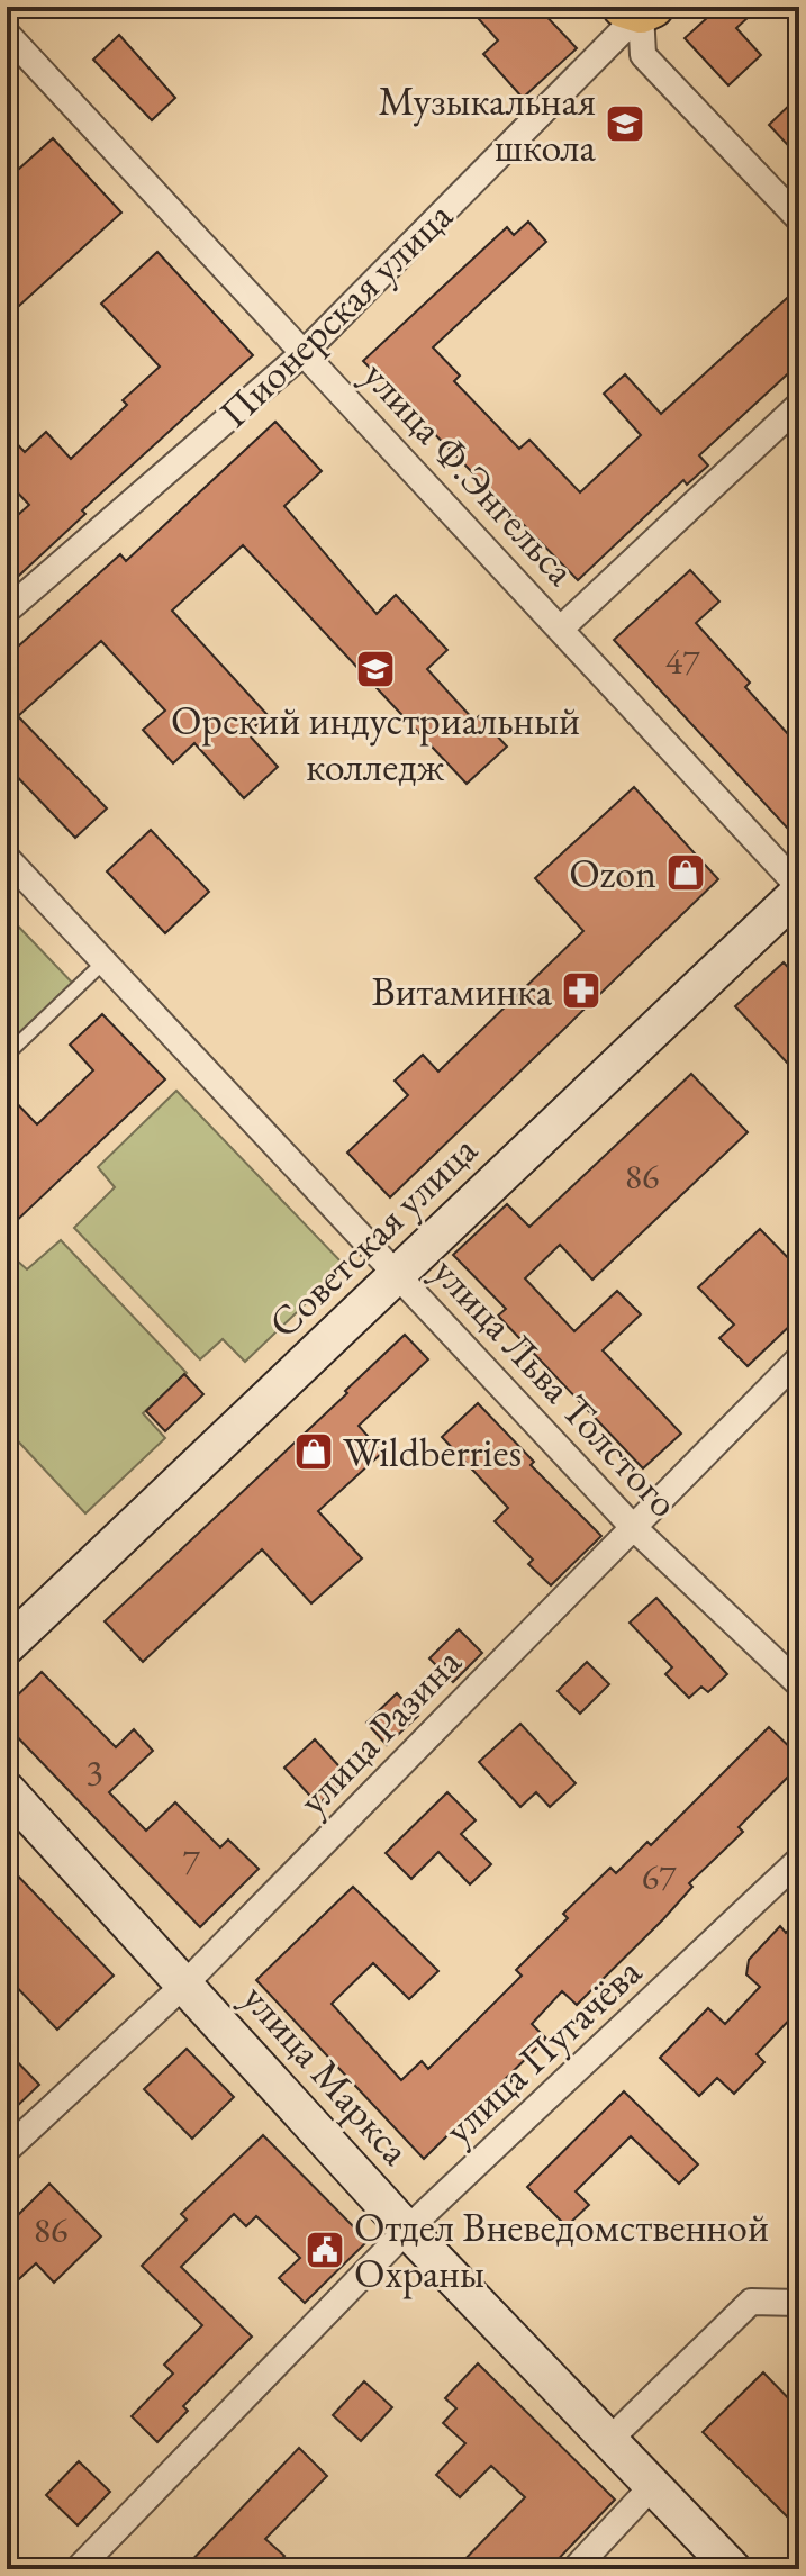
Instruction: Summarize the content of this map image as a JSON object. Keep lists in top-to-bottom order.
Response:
{
  "streets": {
    "street": [
      "Пионерская улица",
      "улица Ф.Энгельса",
      "Советская улица",
      "улица Льва Толстого",
      "улица Разина",
      "улица Пугачёва",
      "улица Маркса"
    ]
  },
  "crossings": [
    ["Пионерская улица", "улица Ф.Энгельса"],
    ["улица Ф.Энгельса", "Советская улица"],
    ["Советская улица", "улица Льва Толстого"],
    ["улица Льва Толстого", "улица Разина"],
    ["улица Разина", "улица Маркса"],
    ["улица Пугачёва", "улица Маркса"]
  ],
  "places": {
    "school or university": ["Музыкальная школа", "Орский индустриальный колледж"],
    "shop": ["Ozon", "Wildberries"],
    "pharmacy": ["Витаминка"],
    "public building": ["Отдел Вневедомственной Охраны"]
  },
  "house_numbers": [
    "47",
    "86",
    "3",
    "7",
    "67",
    "86"
  ]
}
